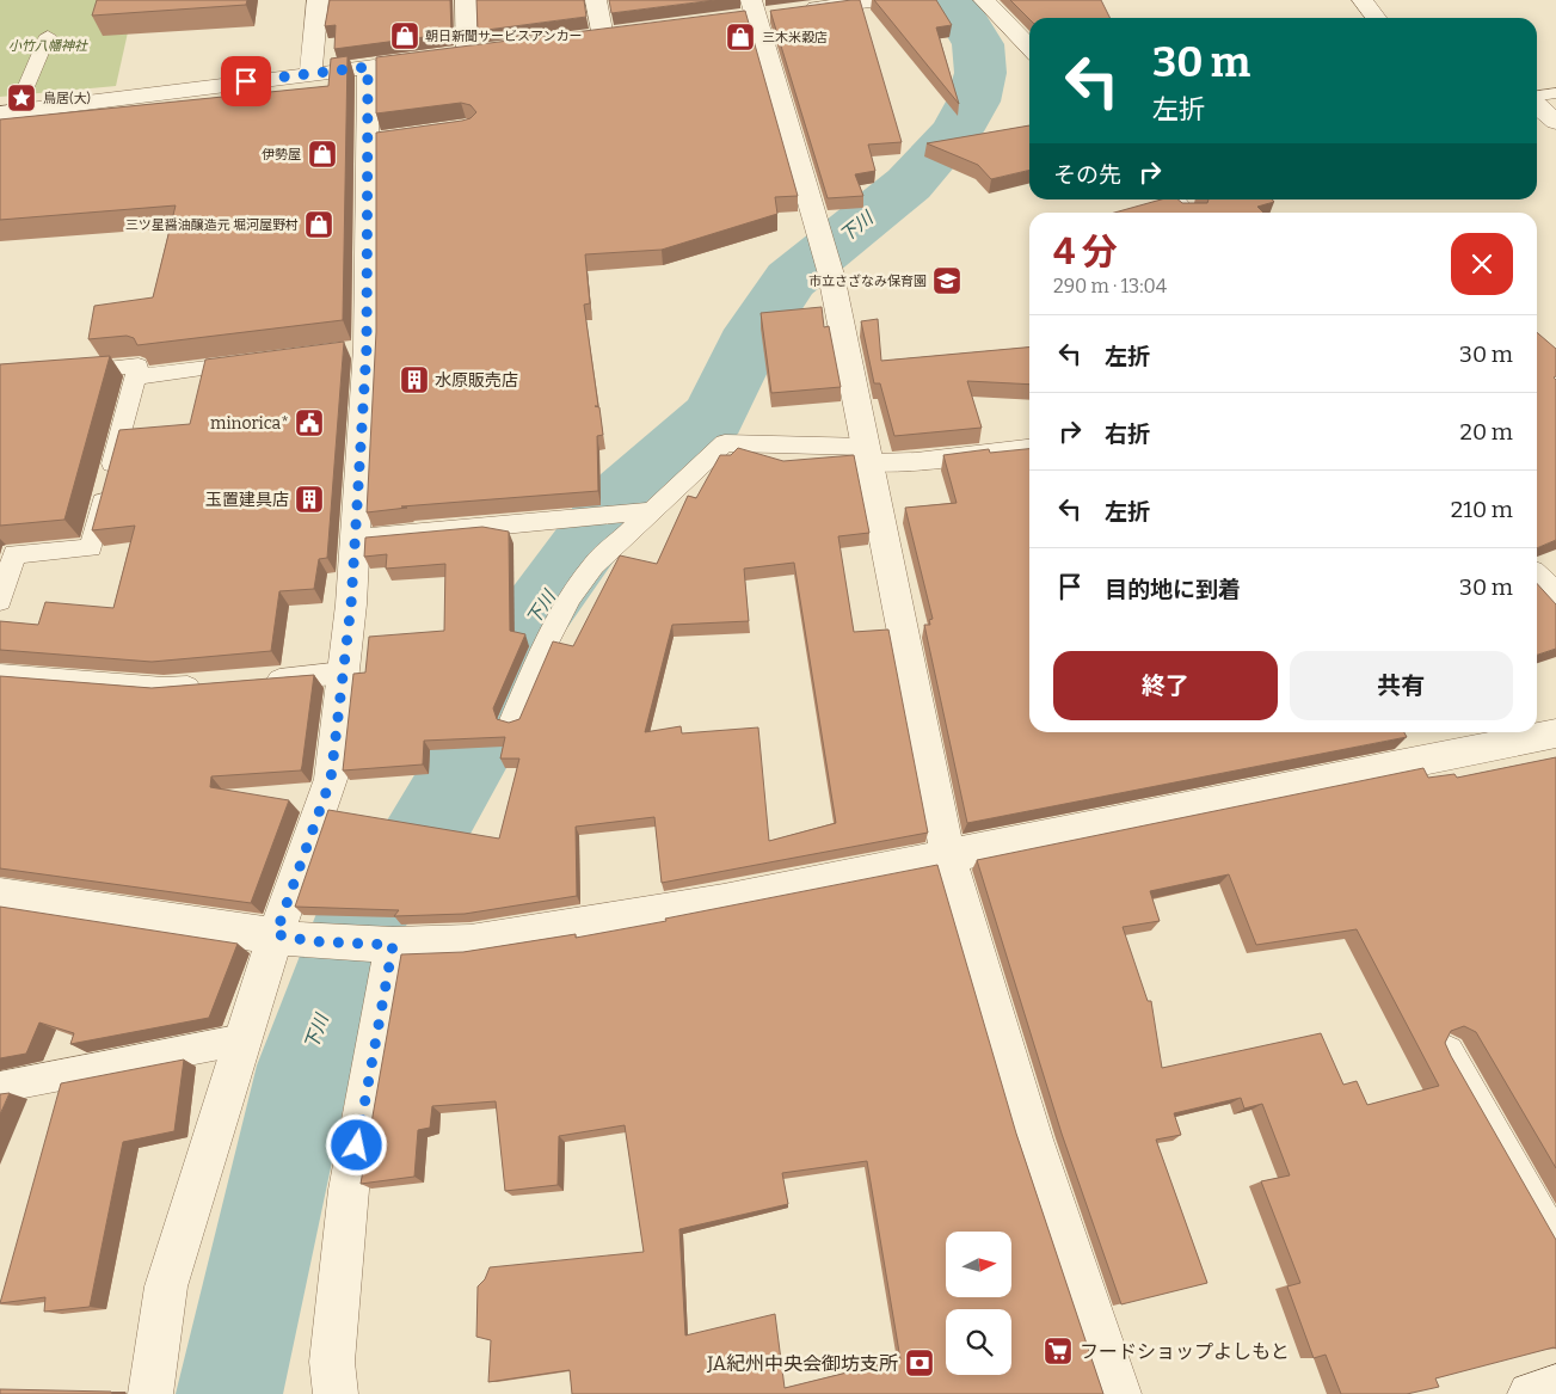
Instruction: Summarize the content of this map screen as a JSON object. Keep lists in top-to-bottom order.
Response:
{
  "water": ["下川"],
  "parks": ["小竹八幡神社"],
  "places": {
    "shop": [
      "朝日新聞サービスアンカー",
      "三木米穀店",
      "伊勢屋",
      "三ツ星醤油醸造元 堀河屋野村"
    ],
    "place": ["鳥居(大)"],
    "school or university": ["市立さざなみ保育園"],
    "building": ["水原販売店", "玉置建具店"],
    "public building": ["minorica*"],
    "supermarket": ["フードショップよしもと"],
    "bank": ["JA紀州中央会御坊支所"]
  },
  "north": "right",
  "page": {
    "turn": ["30 m", "左折"],
    "then": "その先",
    "heading": ["4 分", "290 m · 13:04"],
    "list": [
      {
        "name": "左折",
        "value": "30 m"
      },
      {
        "name": "右折",
        "value": "20 m"
      },
      {
        "name": "左折",
        "value": "210 m"
      },
      {
        "name": "目的地に到着",
        "value": "30 m"
      }
    ],
    "buttons": ["終了", "共有"]
  }
}
